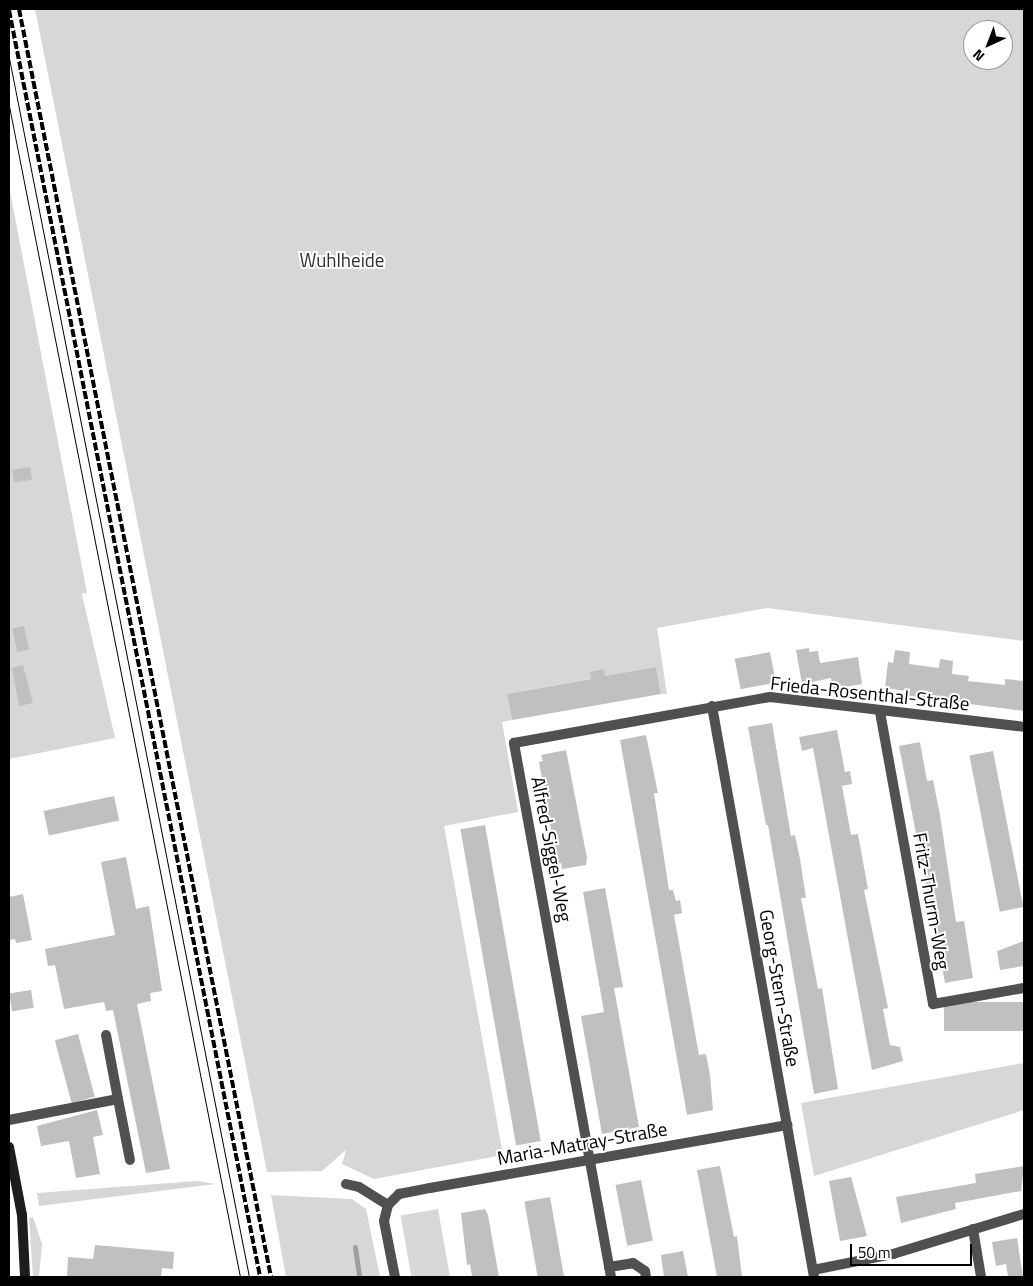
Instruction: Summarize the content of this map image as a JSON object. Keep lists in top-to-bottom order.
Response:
{
  "streets": {
    "street": [
      "Frieda-Rosenthal-Straße",
      "Alfred-Siggel-Weg",
      "Fritz-Thurm-Weg",
      "Georg-Stern-Straße",
      "Maria-Matray-Straße"
    ]
  },
  "crossings": [
    ["Frieda-Rosenthal-Straße", "Alfred-Siggel-Weg"],
    ["Frieda-Rosenthal-Straße", "Fritz-Thurm-Weg"],
    ["Frieda-Rosenthal-Straße", "Georg-Stern-Straße"],
    ["Alfred-Siggel-Weg", "Georg-Stern-Straße"],
    ["Alfred-Siggel-Weg", "Maria-Matray-Straße"],
    ["Georg-Stern-Straße", "Maria-Matray-Straße"]
  ],
  "parks": ["Wuhlheide"],
  "scale_bar": "50 m",
  "north": "bottom left"
}
